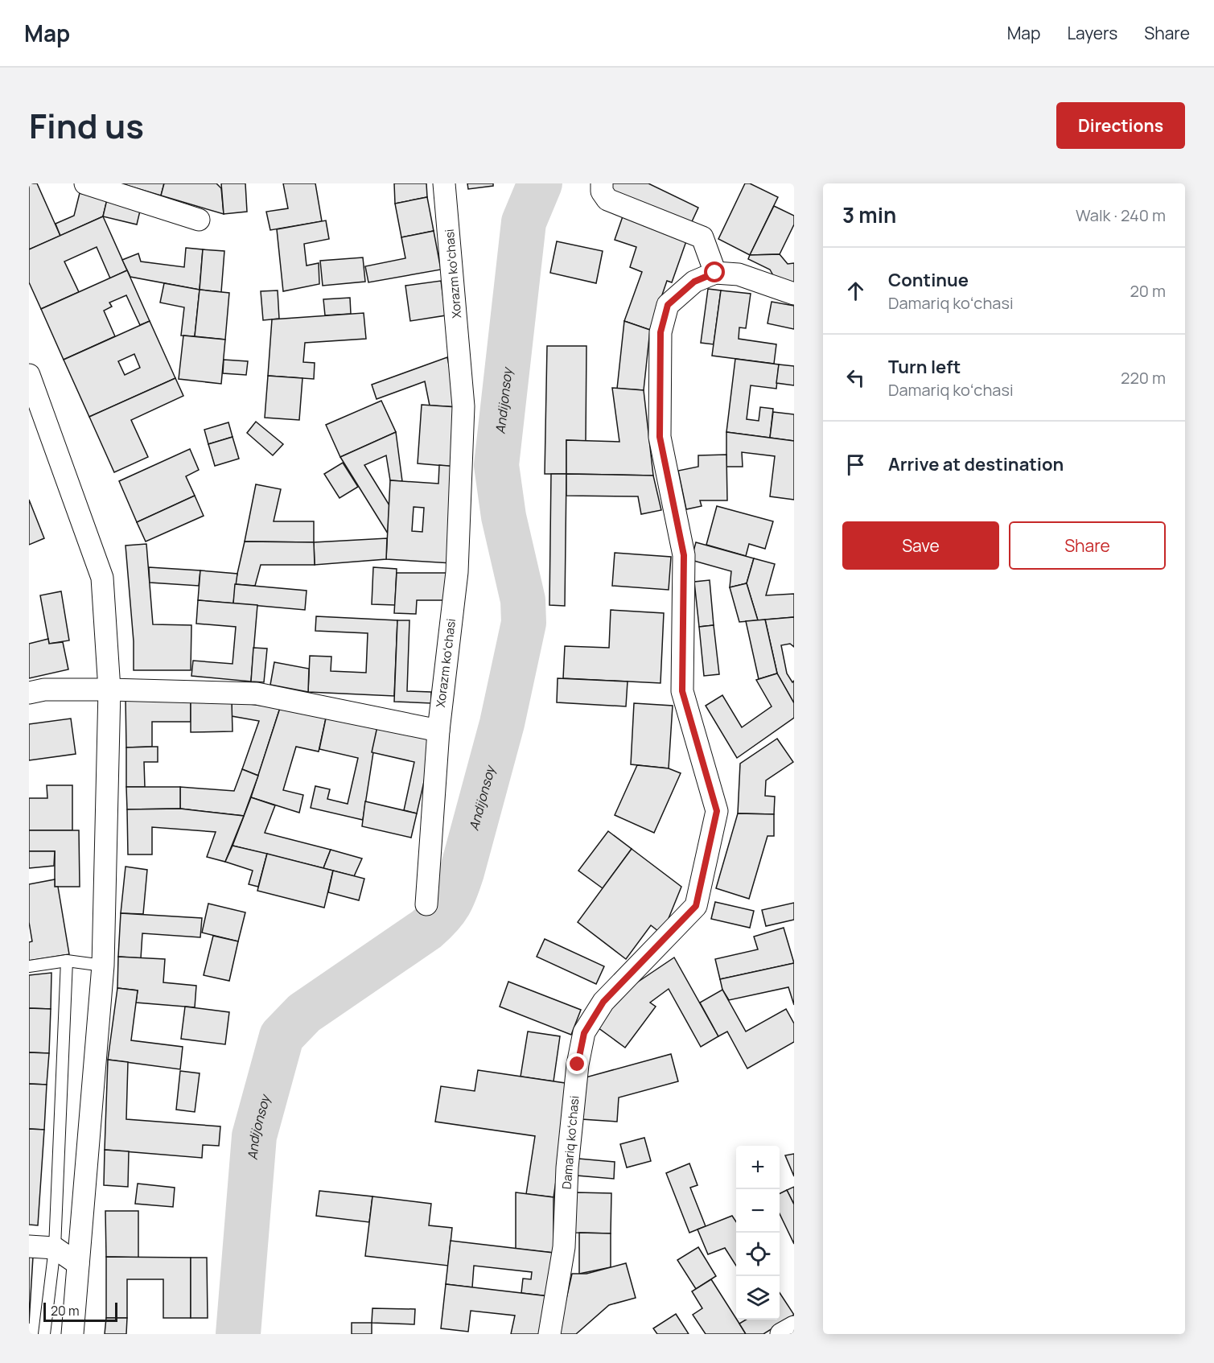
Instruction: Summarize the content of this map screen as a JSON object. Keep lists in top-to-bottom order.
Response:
{
  "streets": {
    "street": ["Xorazm koʻchasi", "Damariq koʻchasi"]
  },
  "water": ["Andijonsoy"],
  "scale_bar": "20 m",
  "page": {
    "header": "Map",
    "nav": ["Map", "Layers", "Share"],
    "title": "Find us",
    "buttons": [
      "Directions",
      ["Save", "Share"]
    ],
    "heading": ["3 min", "Walk · 240 m"],
    "list": [
      ["Continue", "Damariq koʻchasi", "20 m"],
      ["Turn left", "Damariq koʻchasi", "220 m"],
      "Arrive at destination"
    ],
    "map_buttons": ["+", "−"],
    "scale": "20 m"
  }
}
